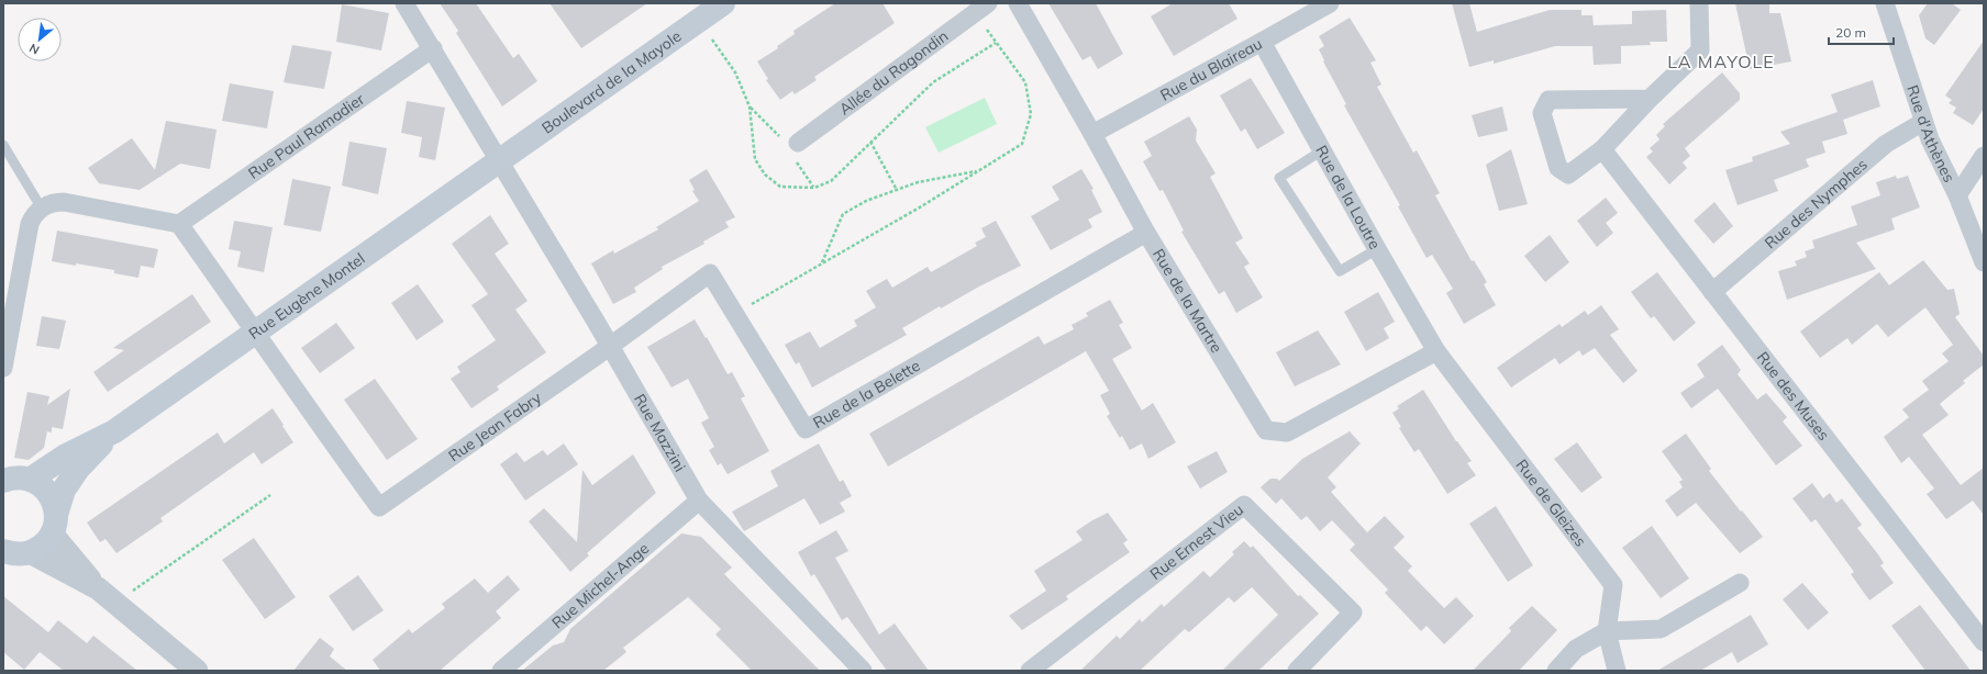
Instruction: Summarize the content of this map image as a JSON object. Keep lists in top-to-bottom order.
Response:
{
  "streets": {
    "main road": ["Boulevard de la Mayole", "Rue Eugène Montel"],
    "street": [
      "Rue du Blaireau",
      "Allée du Ragondin",
      "Rue d'Athènes",
      "Rue Paul Ramadier",
      "Rue de la Loutre",
      "Rue des Nymphes",
      "Rue de la Martre",
      "Rue de la Belette",
      "Rue des Muses",
      "Rue Jean Fabry",
      "Rue Mazzini",
      "Rue de Gleizes",
      "Rue Ernest Vieu",
      "Rue Michel-Ange"
    ]
  },
  "crossings": [
    ["Rue du Blaireau", "Rue de la Loutre"],
    ["Rue du Blaireau", "Rue de la Martre"],
    ["Boulevard de la Mayole", "Rue Eugène Montel"],
    ["Boulevard de la Mayole", "Rue Mazzini"],
    ["Rue d'Athènes", "Rue des Nymphes"],
    ["Rue Paul Ramadier", "Rue Mazzini"],
    ["Rue de la Loutre", "Rue de la Martre"],
    ["Rue de la Loutre", "Rue de Gleizes"],
    ["Rue des Nymphes", "Rue des Muses"],
    ["Rue Eugène Montel", "Rue Jean Fabry"],
    ["Rue Eugène Montel", "Rue Mazzini"],
    ["Rue de la Martre", "Rue de la Belette"],
    ["Rue de la Martre", "Rue de Gleizes"],
    ["Rue de la Belette", "Rue Jean Fabry"],
    ["Rue de la Belette", "Rue Mazzini"],
    ["Rue Jean Fabry", "Rue Mazzini"],
    ["Rue Mazzini", "Rue Michel-Ange"]
  ],
  "districts": ["LA MAYOLE"],
  "scale_bar": "20 m",
  "north": "bottom left"
}
